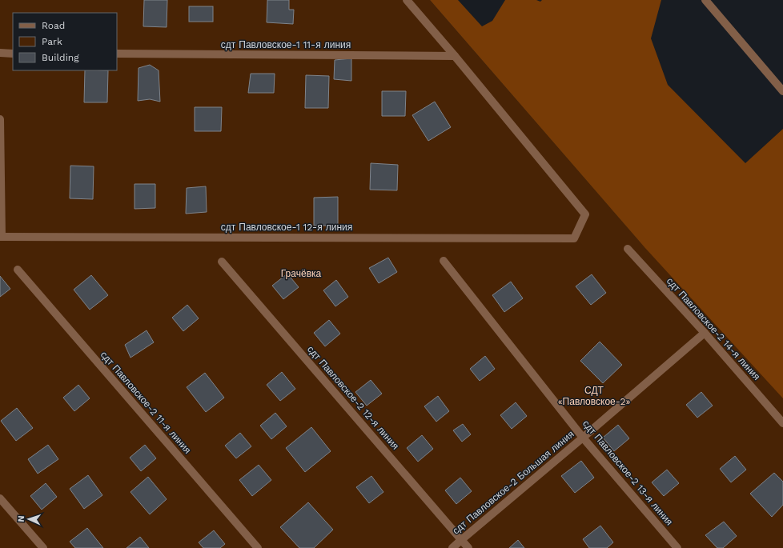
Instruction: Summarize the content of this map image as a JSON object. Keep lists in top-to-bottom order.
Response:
{
  "streets": {
    "street": [
      "сдт Павловское-1 11-я линия",
      "сдт Павловское-1 12-я линия",
      "сдт Павловское-2 14-я линия",
      "сдт Павловское-2 12-я линия",
      "сдт Павловское-2 11-я линия",
      "сдт Павловское-2 13-я линия",
      "сдт Павловское-2 Большая линия"
    ]
  },
  "crossings": [
    ["сдт Павловское-1 11-я линия", "сдт Павловское-1 12-я линия"],
    ["сдт Павловское-2 14-я линия", "сдт Павловское-2 Большая линия"],
    ["сдт Павловское-2 12-я линия", "сдт Павловское-2 Большая линия"],
    ["сдт Павловское-2 13-я линия", "сдт Павловское-2 Большая линия"]
  ],
  "parks": ["Грачёвка", "СДТ «Павловское-2»"],
  "legend": ["Road", "Park", "Building"],
  "north": "left"
}
